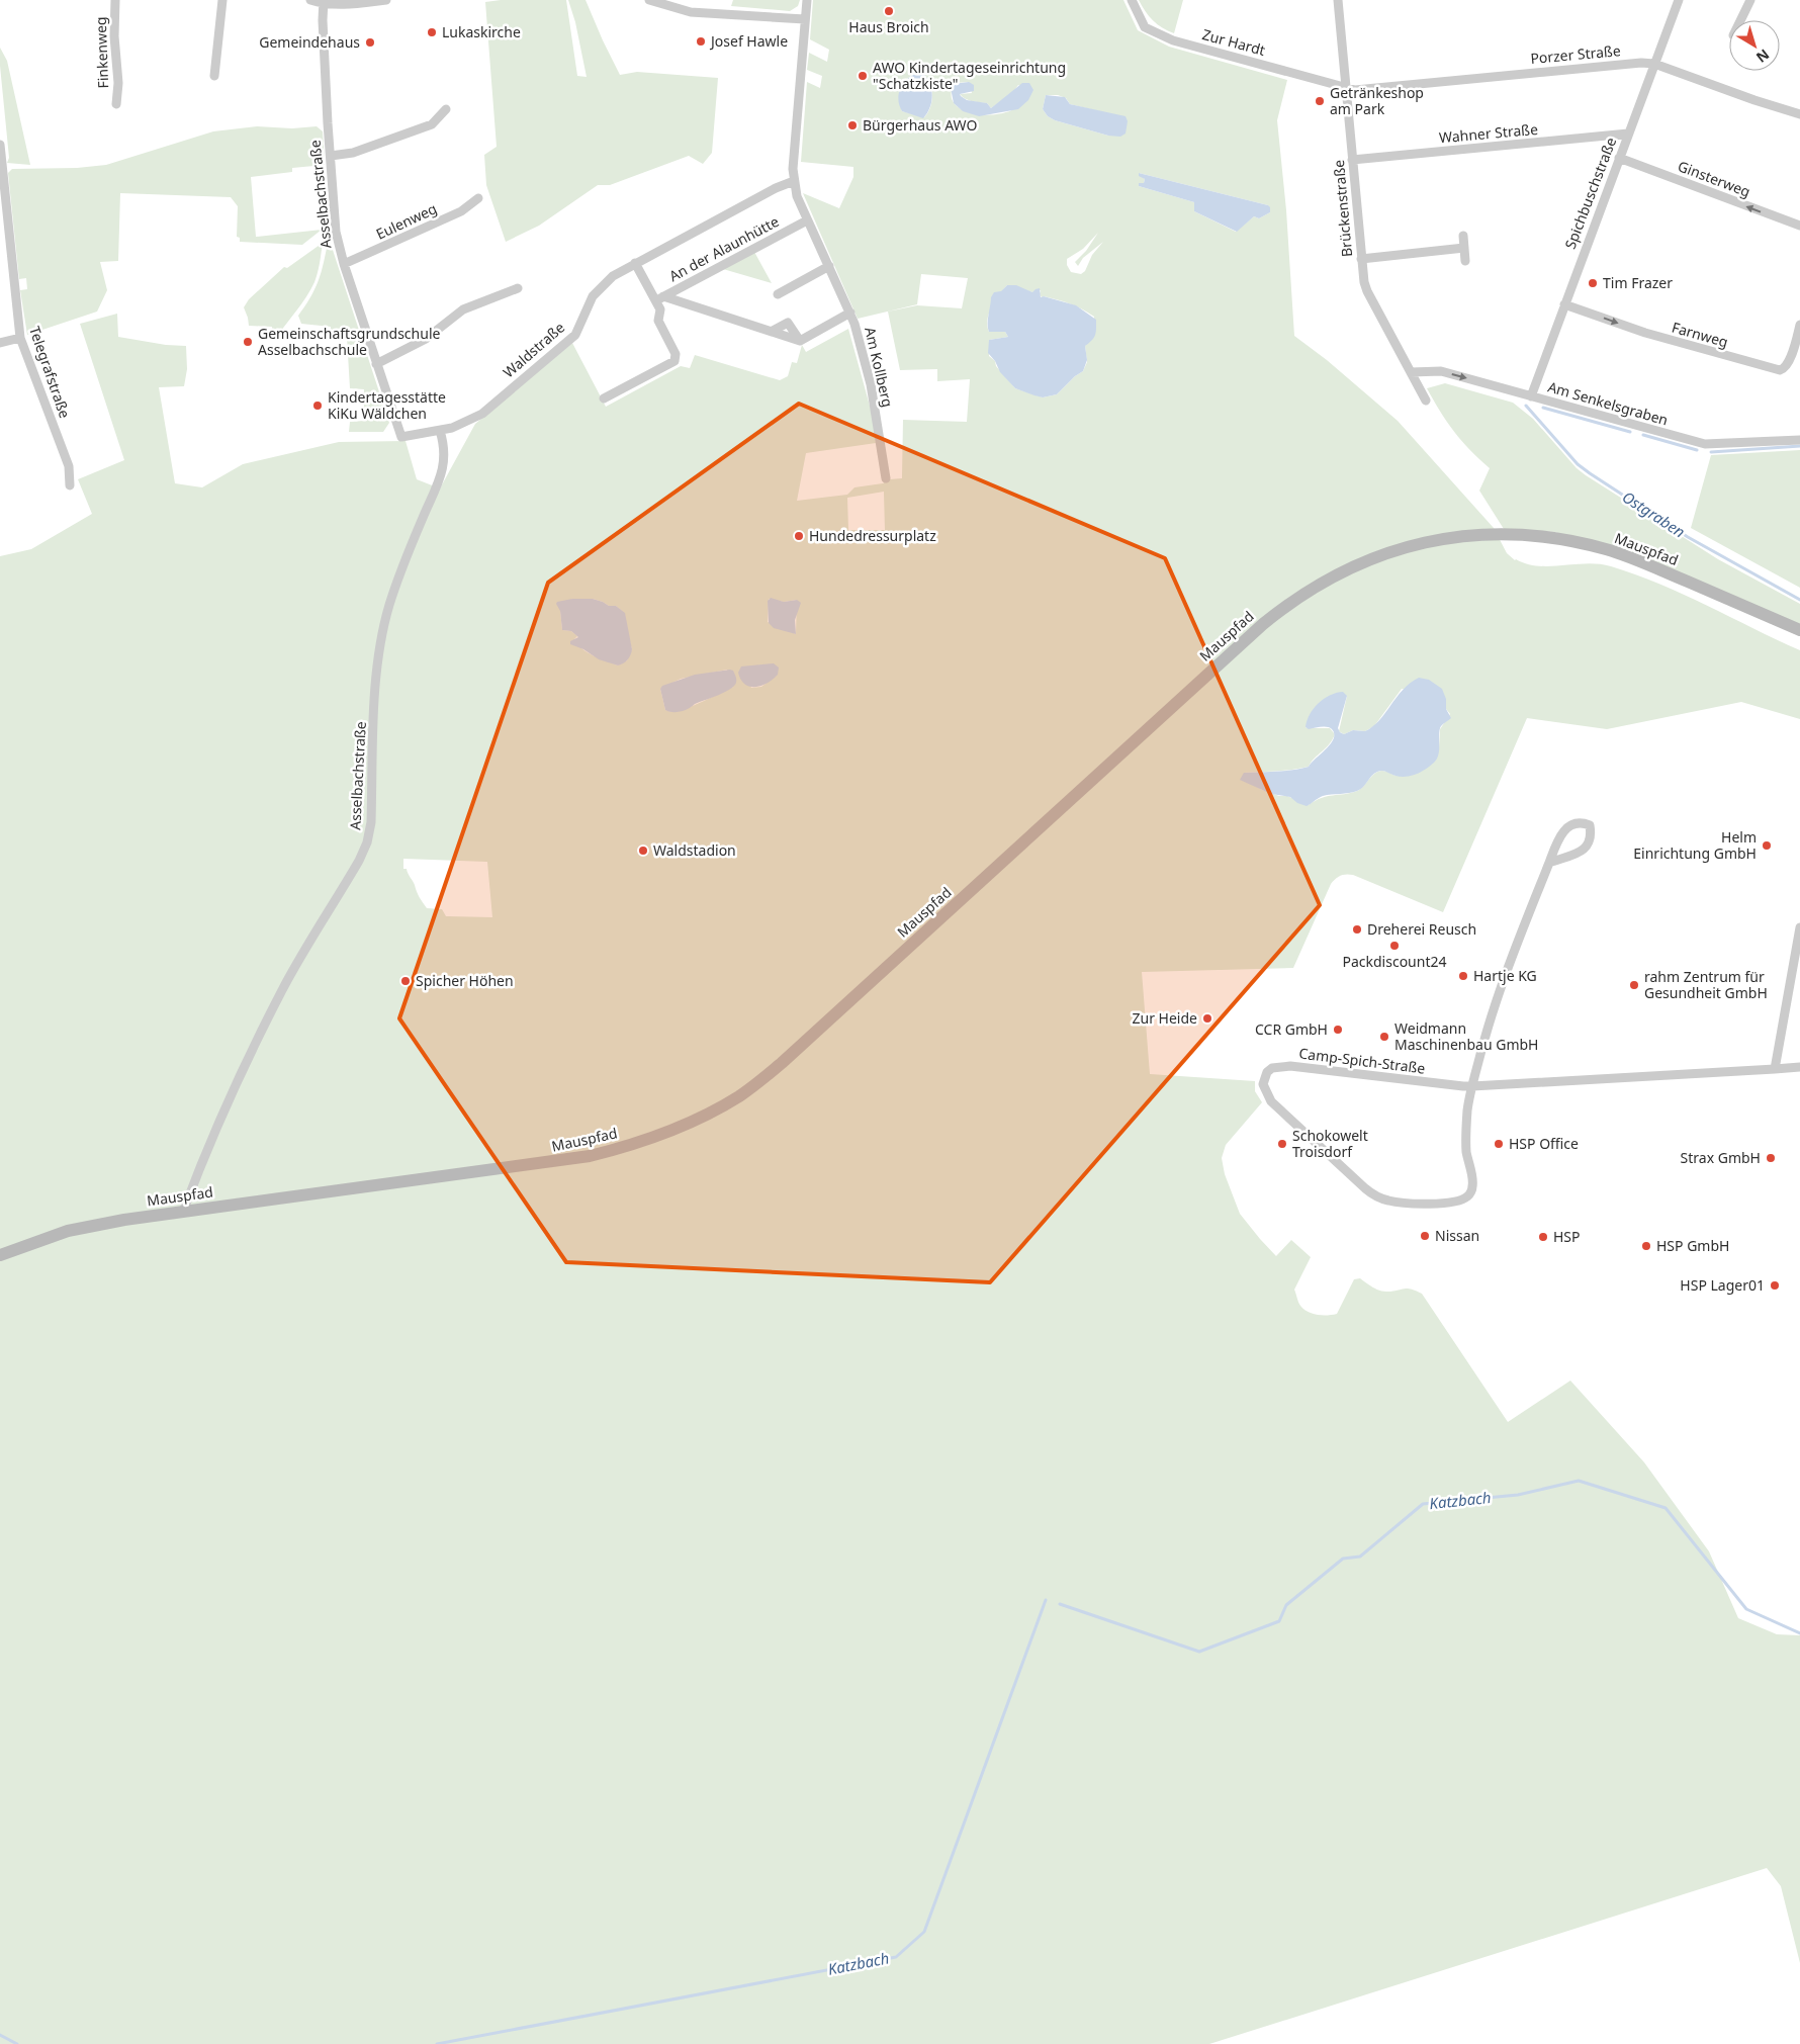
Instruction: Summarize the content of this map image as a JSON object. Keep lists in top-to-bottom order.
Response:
{
  "streets": {
    "street": [
      "Zur Hardt",
      "Finkenweg",
      "Porzer Straße",
      "Wahner Straße",
      "Ginsterweg",
      "Spichbuschstraße",
      "Asselbachstraße",
      "Brückenstraße",
      "Eulenweg",
      "An der Alaunhütte",
      "Farnweg",
      "Waldstraße",
      "Am Kollberg",
      "Telegrafstraße",
      "Am Senkelsgraben",
      "Mauspfad",
      "Camp-Spich-Straße"
    ]
  },
  "crossings": [
    ["Zur Hardt", "Porzer Straße"],
    ["Zur Hardt", "Brückenstraße"],
    ["Porzer Straße", "Spichbuschstraße"],
    ["Porzer Straße", "Brückenstraße"],
    ["Wahner Straße", "Spichbuschstraße"],
    ["Wahner Straße", "Brückenstraße"],
    ["Ginsterweg", "Spichbuschstraße"],
    ["Spichbuschstraße", "Farnweg"],
    ["Spichbuschstraße", "Am Senkelsgraben"],
    ["Asselbachstraße", "Eulenweg"],
    ["Asselbachstraße", "Waldstraße"],
    ["Asselbachstraße", "Mauspfad"],
    ["Brückenstraße", "Am Senkelsgraben"],
    ["An der Alaunhütte", "Am Kollberg"],
    ["Waldstraße", "Am Kollberg"]
  ],
  "one_way": ["Ginsterweg", "Farnweg"],
  "water": ["Ostgraben", "Katzbach"],
  "places": [
    "Haus Broich",
    "Lukaskirche",
    "Josef Hawle",
    "Gemeindehaus",
    "AWO Kindertageseinrichtung \"Schatzkiste\"",
    "Getränkeshop am Park",
    "Bürgerhaus AWO",
    "Tim Frazer",
    "Gemeinschaftsgrundschule Asselbachschule",
    "Kindertagesstätte KiKu Wäldchen",
    "Hundedressurplatz",
    "Helm Einrichtung GmbH",
    "Waldstadion",
    "Dreherei Reusch",
    "Packdiscount24",
    "Hartje KG",
    "Spicher Höhen",
    "rahm Zentrum für Gesundheit GmbH",
    "Zur Heide",
    "CCR GmbH",
    "Weidmann Maschinenbau GmbH",
    "Schokowelt Troisdorf",
    "HSP Office",
    "Strax GmbH",
    "Nissan",
    "HSP",
    "HSP GmbH",
    "HSP Lager01"
  ],
  "north": "bottom right"
}
